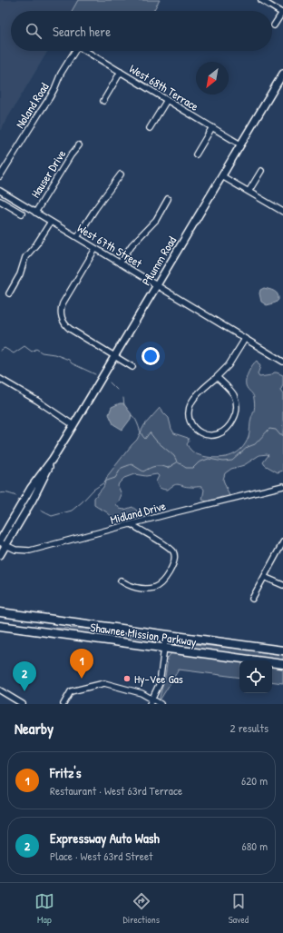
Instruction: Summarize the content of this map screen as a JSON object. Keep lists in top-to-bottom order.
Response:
{
  "streets": {
    "highway": ["Shawnee Mission Parkway"],
    "main road": ["Pflumm Road"],
    "street": [
      "West 68th Terrace",
      "Noland Road",
      "Hauser Drive",
      "West 67th Street",
      "Midland Drive"
    ]
  },
  "crossings": [
    ["West 68th Terrace", "Pflumm Road"],
    ["Hauser Drive", "West 67th Street"],
    ["West 67th Street", "Pflumm Road"],
    ["Pflumm Road", "Midland Drive"]
  ],
  "places": ["Hy-Vee Gas"],
  "north": "bottom left",
  "page": {
    "search": "Search here",
    "pins": ["1", "2"],
    "heading": ["Nearby", "2 results"],
    "list": [
      {
        "mark": "1",
        "name": "Fritz's",
        "note": "Restaurant · West 63rd Terrace",
        "value": "620 m"
      },
      {
        "mark": "2",
        "name": "Expressway Auto Wash",
        "note": "Place · West 63rd Street",
        "value": "680 m"
      }
    ],
    "nav": ["Map", "Directions", "Saved"]
  }
}
